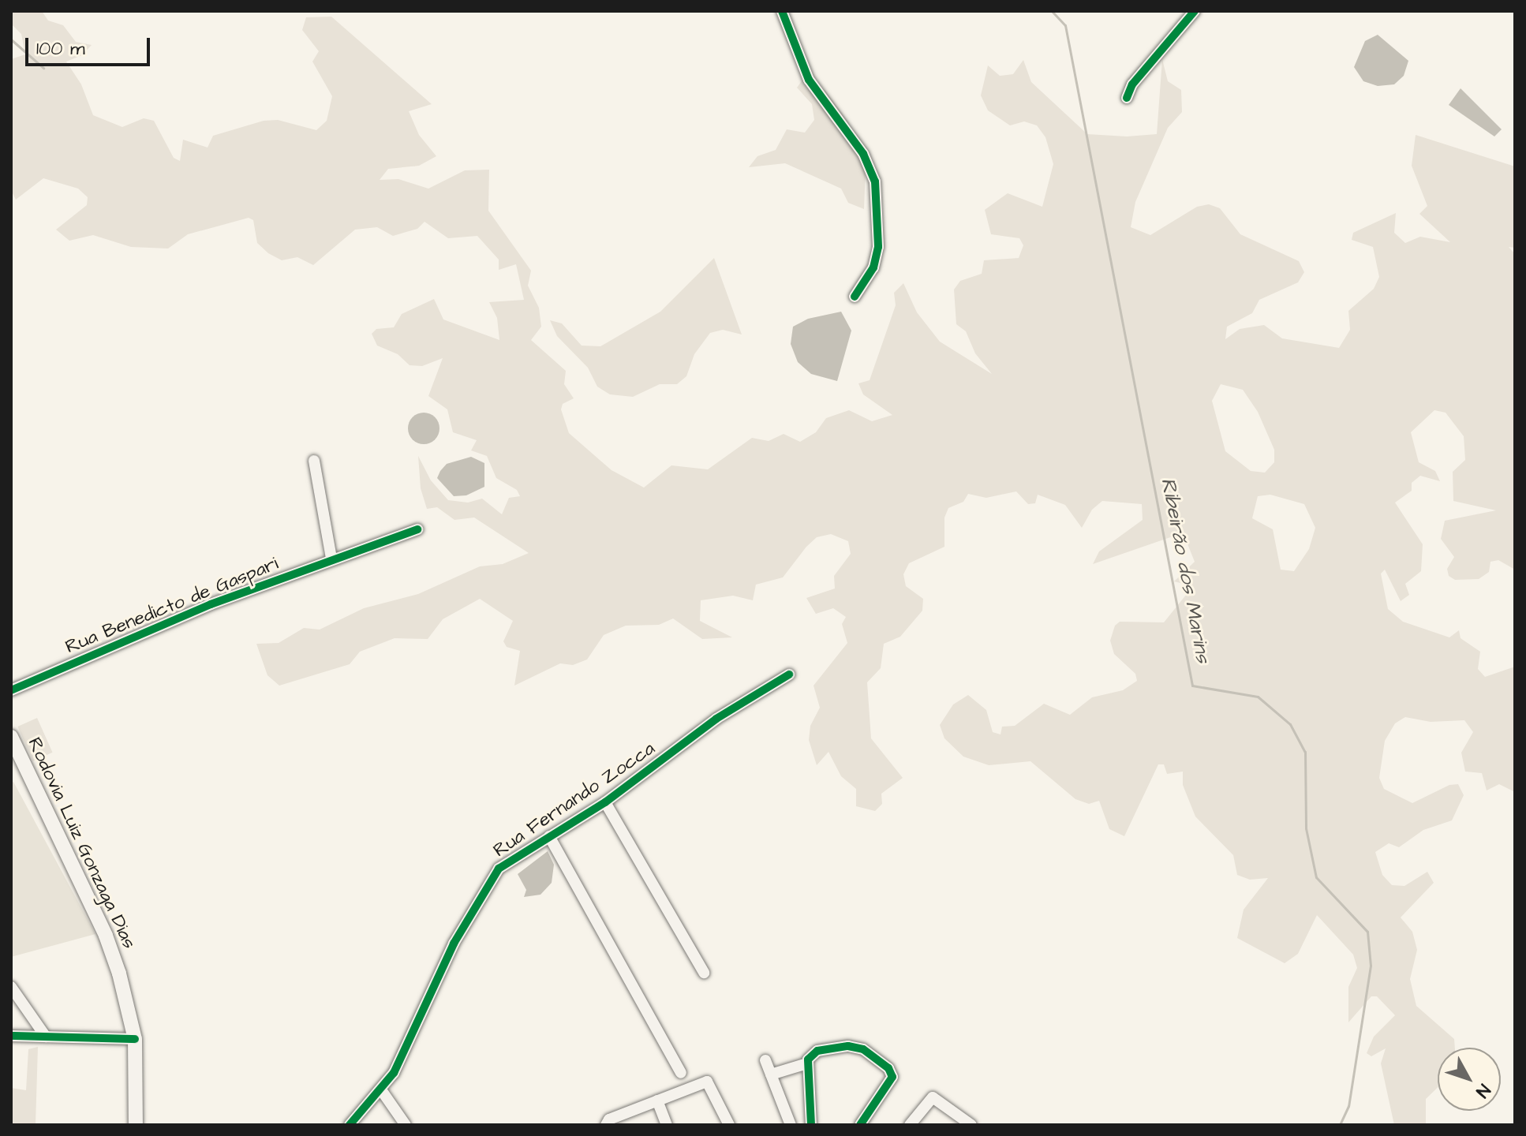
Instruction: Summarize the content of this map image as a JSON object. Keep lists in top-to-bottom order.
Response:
{
  "streets": {
    "main road": ["Rodovia Luiz Gonzaga Dias"],
    "street": ["Rua Benedicto de Gaspari", "Rua Fernando Zocca"]
  },
  "water": ["Ribeirão dos Marins"],
  "scale_bar": "100 m",
  "north": "bottom right"
}
